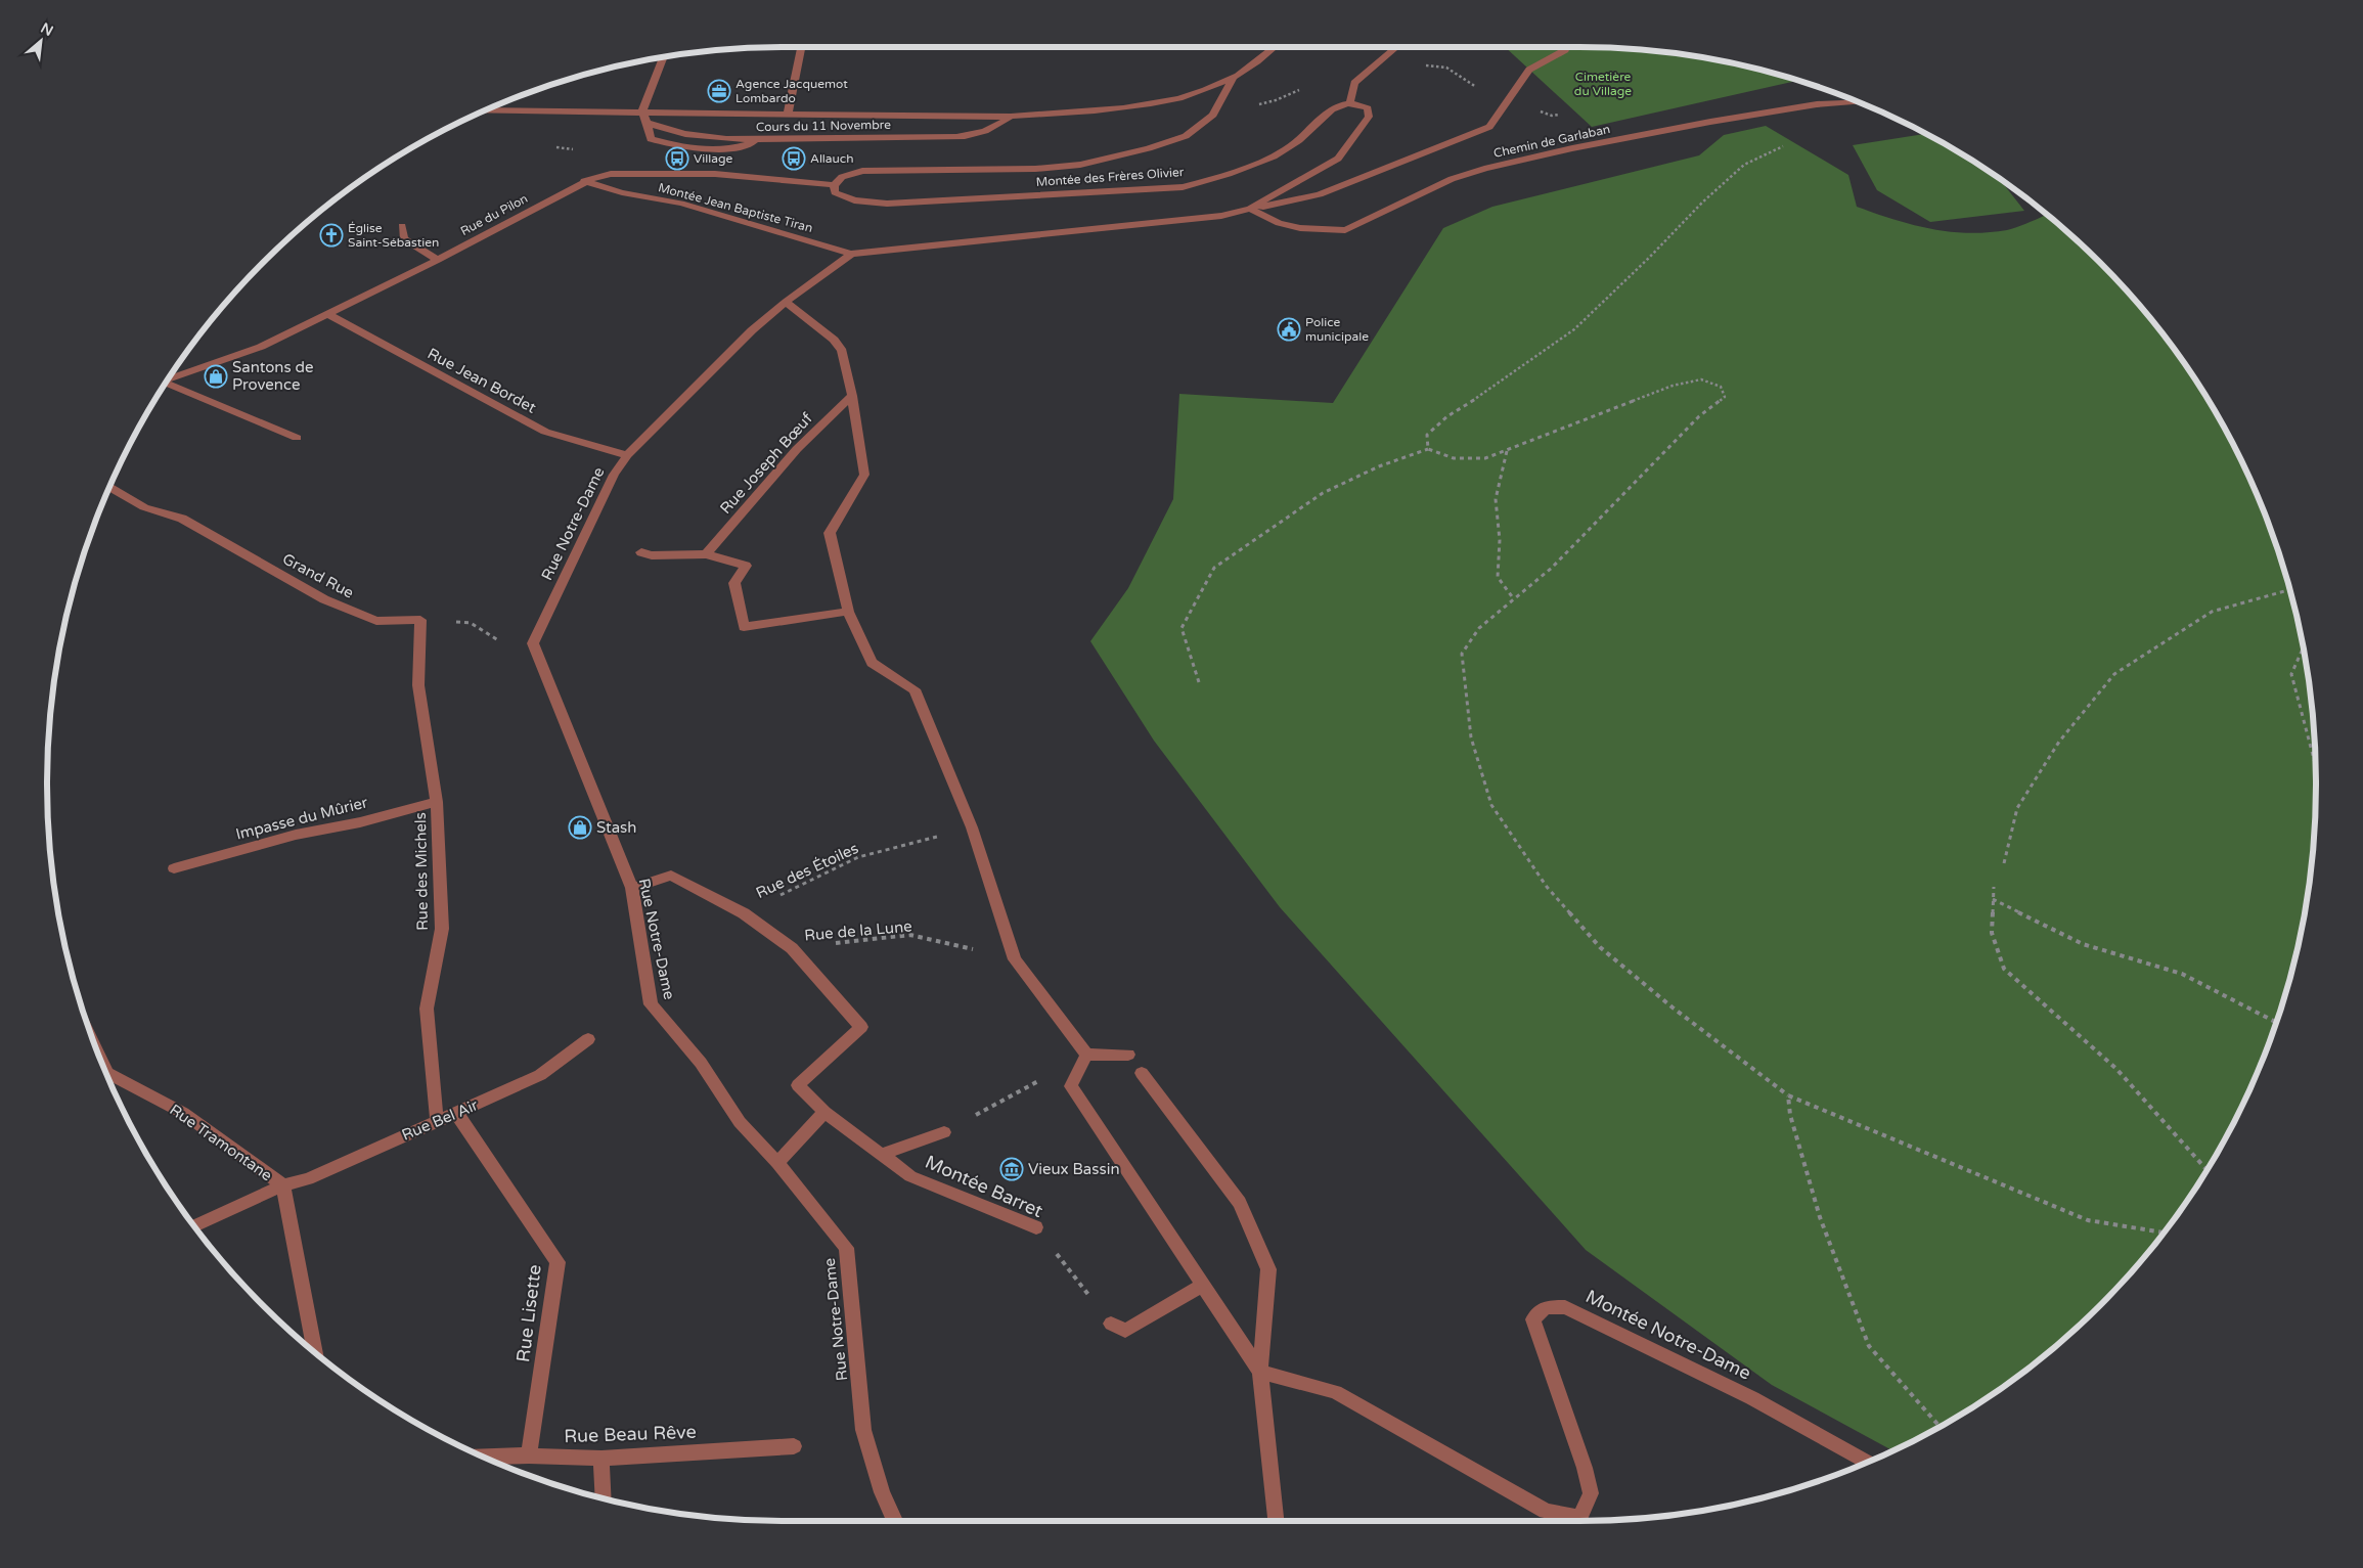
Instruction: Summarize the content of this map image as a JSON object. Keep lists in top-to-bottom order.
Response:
{
  "streets": {
    "street": [
      "Cours du 11 Novembre",
      "Chemin de Garlaban",
      "Montée des Frères Olivier",
      "Montée Jean Baptiste Tiran",
      "Rue du Pilon",
      "Rue Jean Bordet",
      "Rue Joseph Bœuf",
      "Rue Notre-Dame",
      "Grand Rue",
      "Impasse du Mûrier",
      "Rue des Michels",
      "Rue Bel Air",
      "Rue Tramontane",
      "Montée Barret",
      "Rue Lisette",
      "Montée Notre-Dame",
      "Rue Beau Rêve"
    ],
    "path": ["Rue des Étoiles", "Rue de la Lune"]
  },
  "crossings": [
    ["Cours du 11 Novembre", "Montée des Frères Olivier"],
    ["Montée des Frères Olivier", "Rue du Pilon"],
    ["Montée Jean Baptiste Tiran", "Rue du Pilon"],
    ["Montée Jean Baptiste Tiran", "Rue Notre-Dame"],
    ["Rue du Pilon", "Rue Jean Bordet"],
    ["Rue Jean Bordet", "Rue Notre-Dame"],
    ["Grand Rue", "Rue des Michels"],
    ["Impasse du Mûrier", "Rue des Michels"],
    ["Rue des Michels", "Rue Bel Air"],
    ["Rue de la Lune", "Montée Barret"],
    ["Rue Bel Air", "Rue Tramontane"],
    ["Rue Bel Air", "Rue Lisette"],
    ["Rue Lisette", "Rue Beau Rêve"]
  ],
  "parks": ["Cimetière du Village"],
  "places": {
    "office": ["Agence Jacquemot Lombardo"],
    "bus stop": ["Village", "Allauch"],
    "church": ["Église Saint-Sébastien"],
    "public building": ["Police municipale"],
    "shop": ["Santons de Provence", "Stash"],
    "museum": ["Vieux Bassin"]
  },
  "north": "top right"
}
